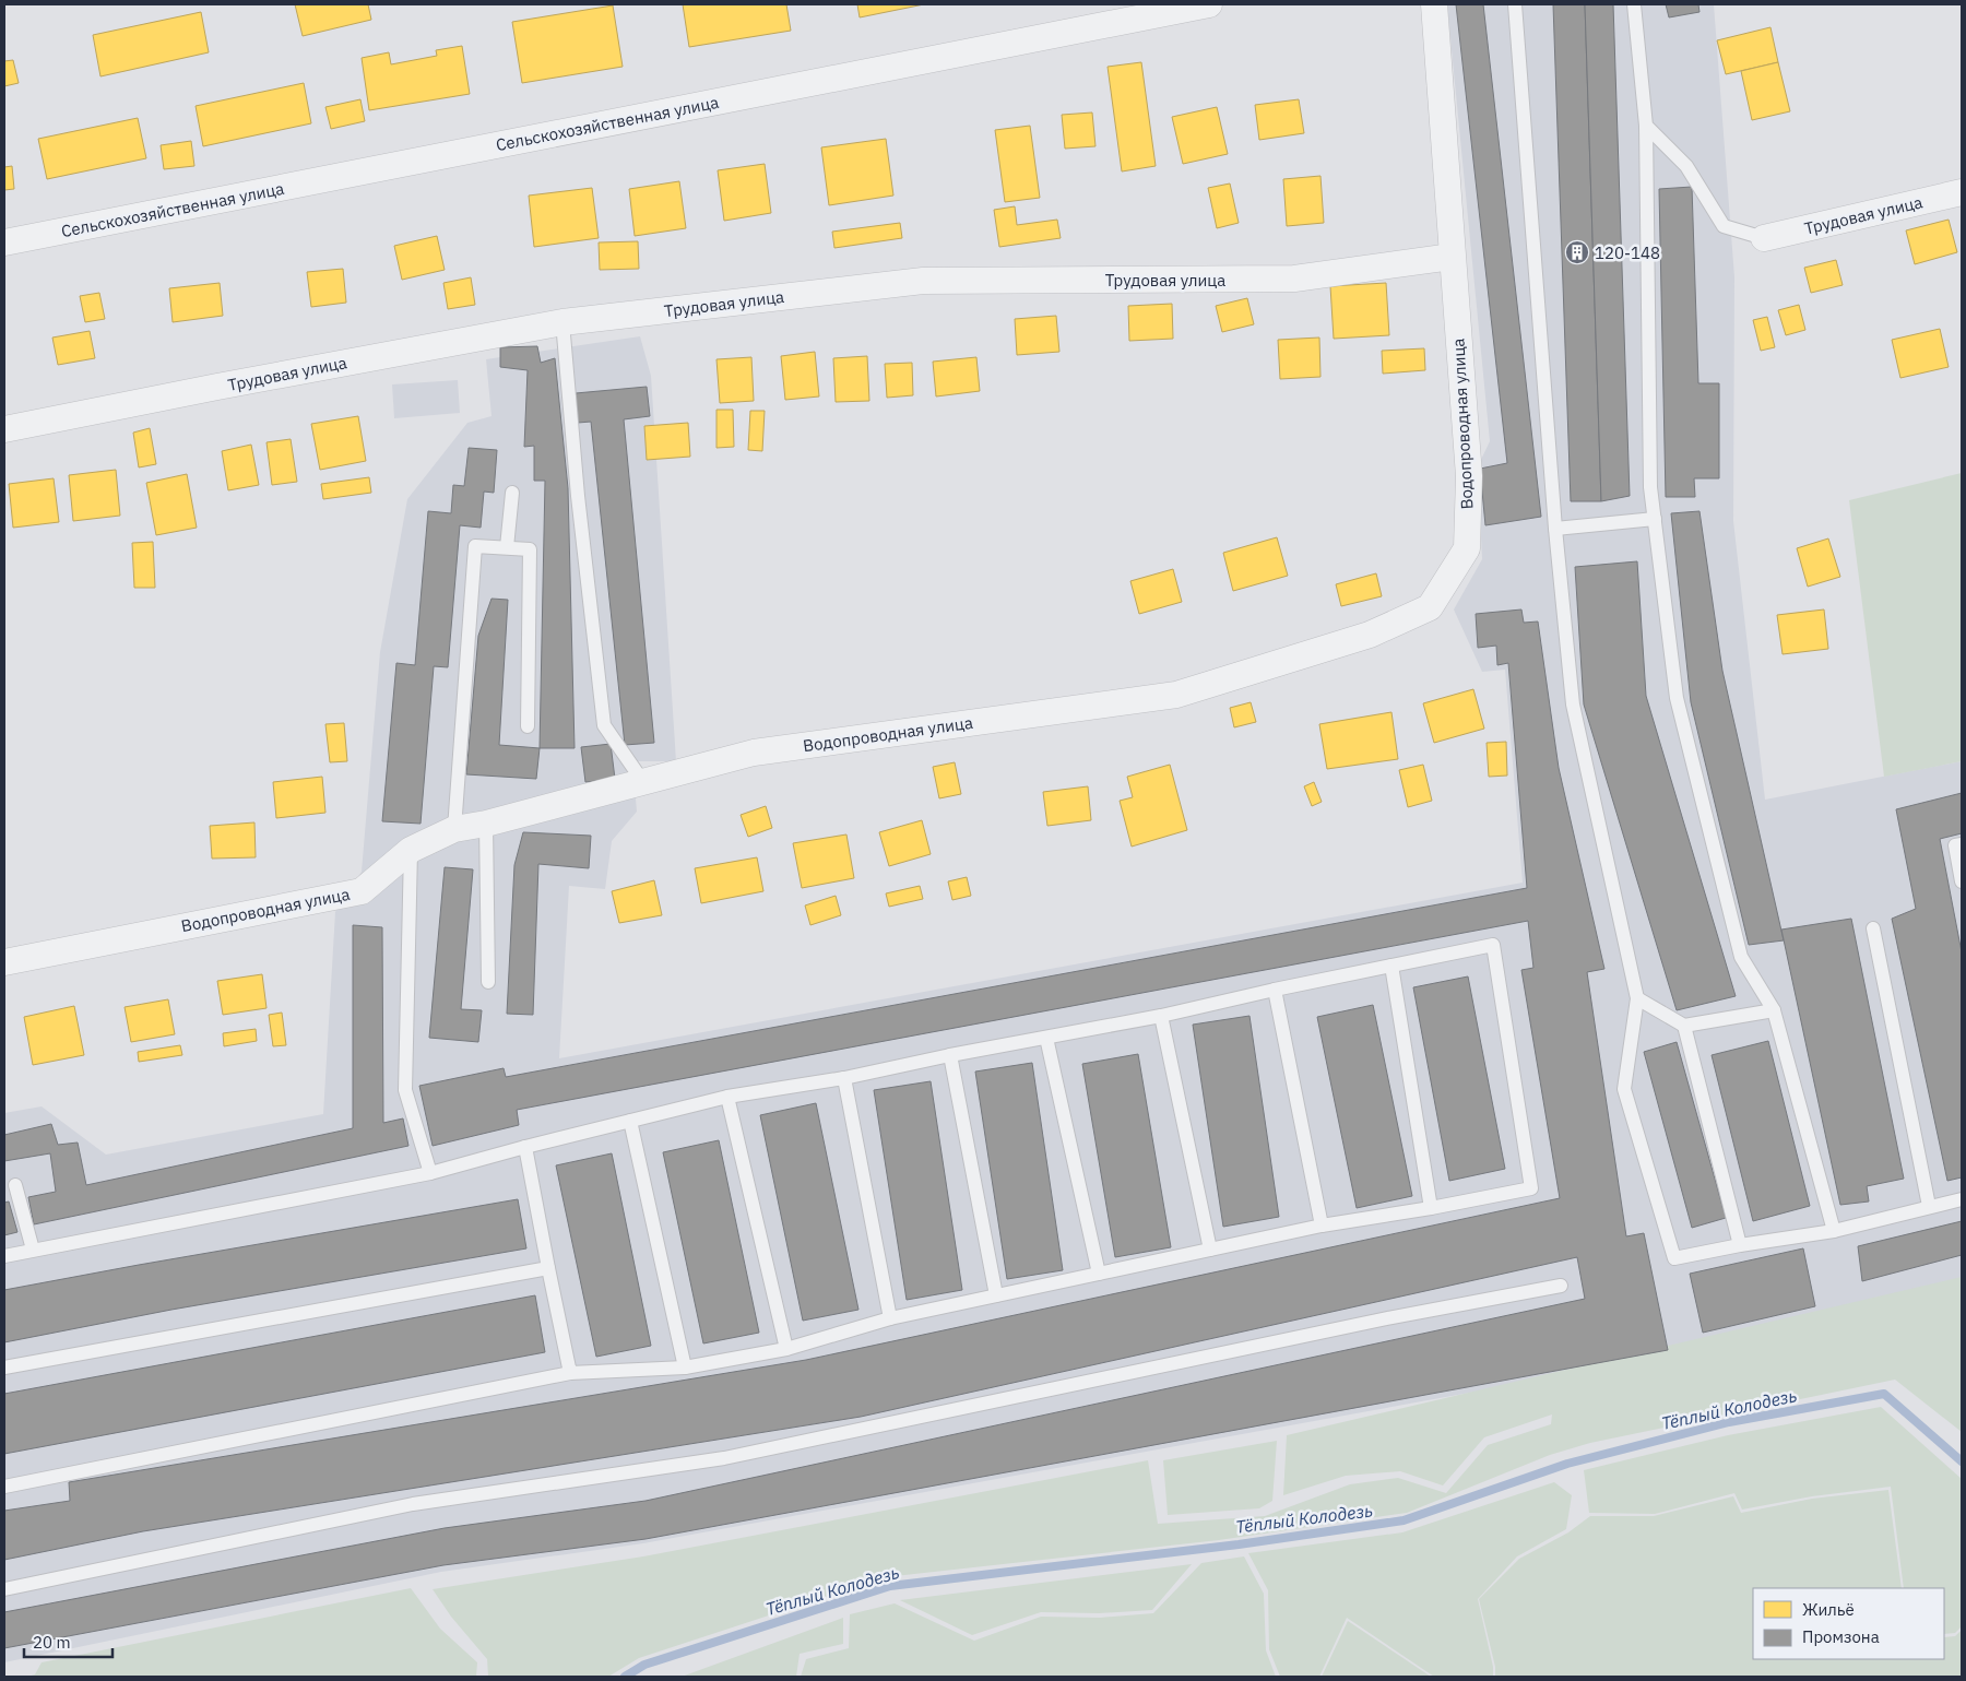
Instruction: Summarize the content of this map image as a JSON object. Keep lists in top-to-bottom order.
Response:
{
  "streets": {
    "street": ["Сельскохозяйственная улица", "Трудовая улица", "Водопроводная улица"]
  },
  "crossings": [
    ["Трудовая улица", "Водопроводная улица"]
  ],
  "water": ["Тёплый Колодезь"],
  "places": {
    "building": ["120-148"]
  },
  "legend": ["Жильё", "Промзона"],
  "scale_bar": "20 m"
}
